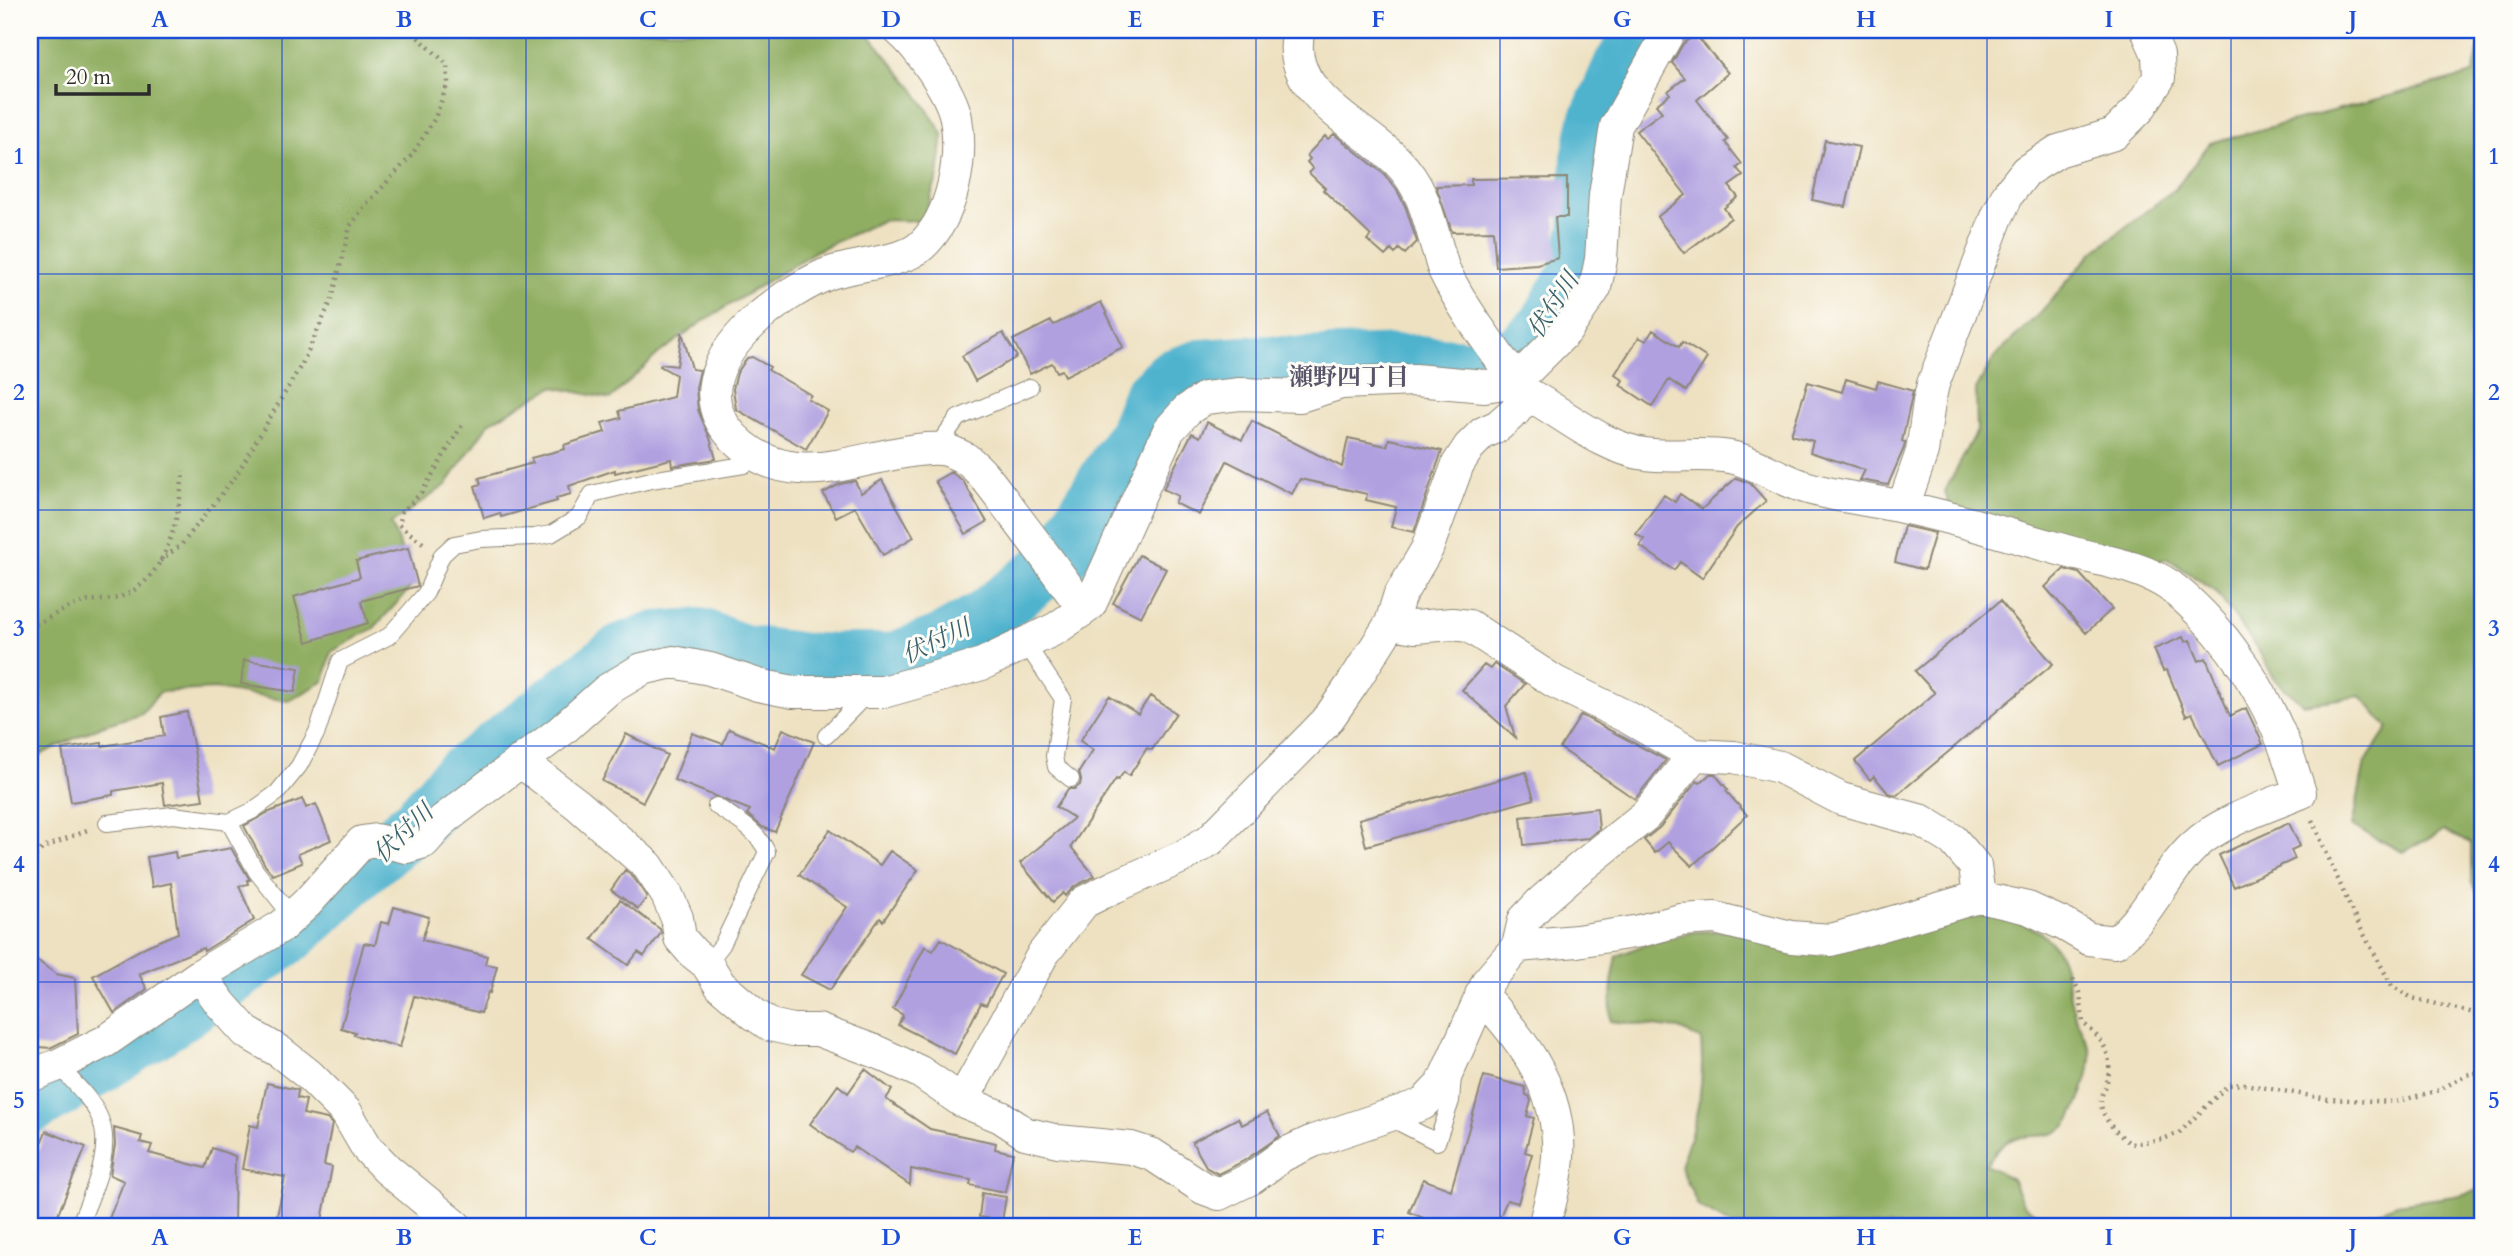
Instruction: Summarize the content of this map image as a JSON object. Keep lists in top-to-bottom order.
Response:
{
  "districts": ["瀬野四丁目"],
  "water": ["伏付川"],
  "scale_bar": "20 m",
  "grid": {
    "columns": [
      "A",
      "B",
      "C",
      "D",
      "E",
      "F",
      "G",
      "H",
      "I",
      "J"
    ],
    "rows": [
      "1",
      "2",
      "3",
      "4",
      "5"
    ]
  }
}
